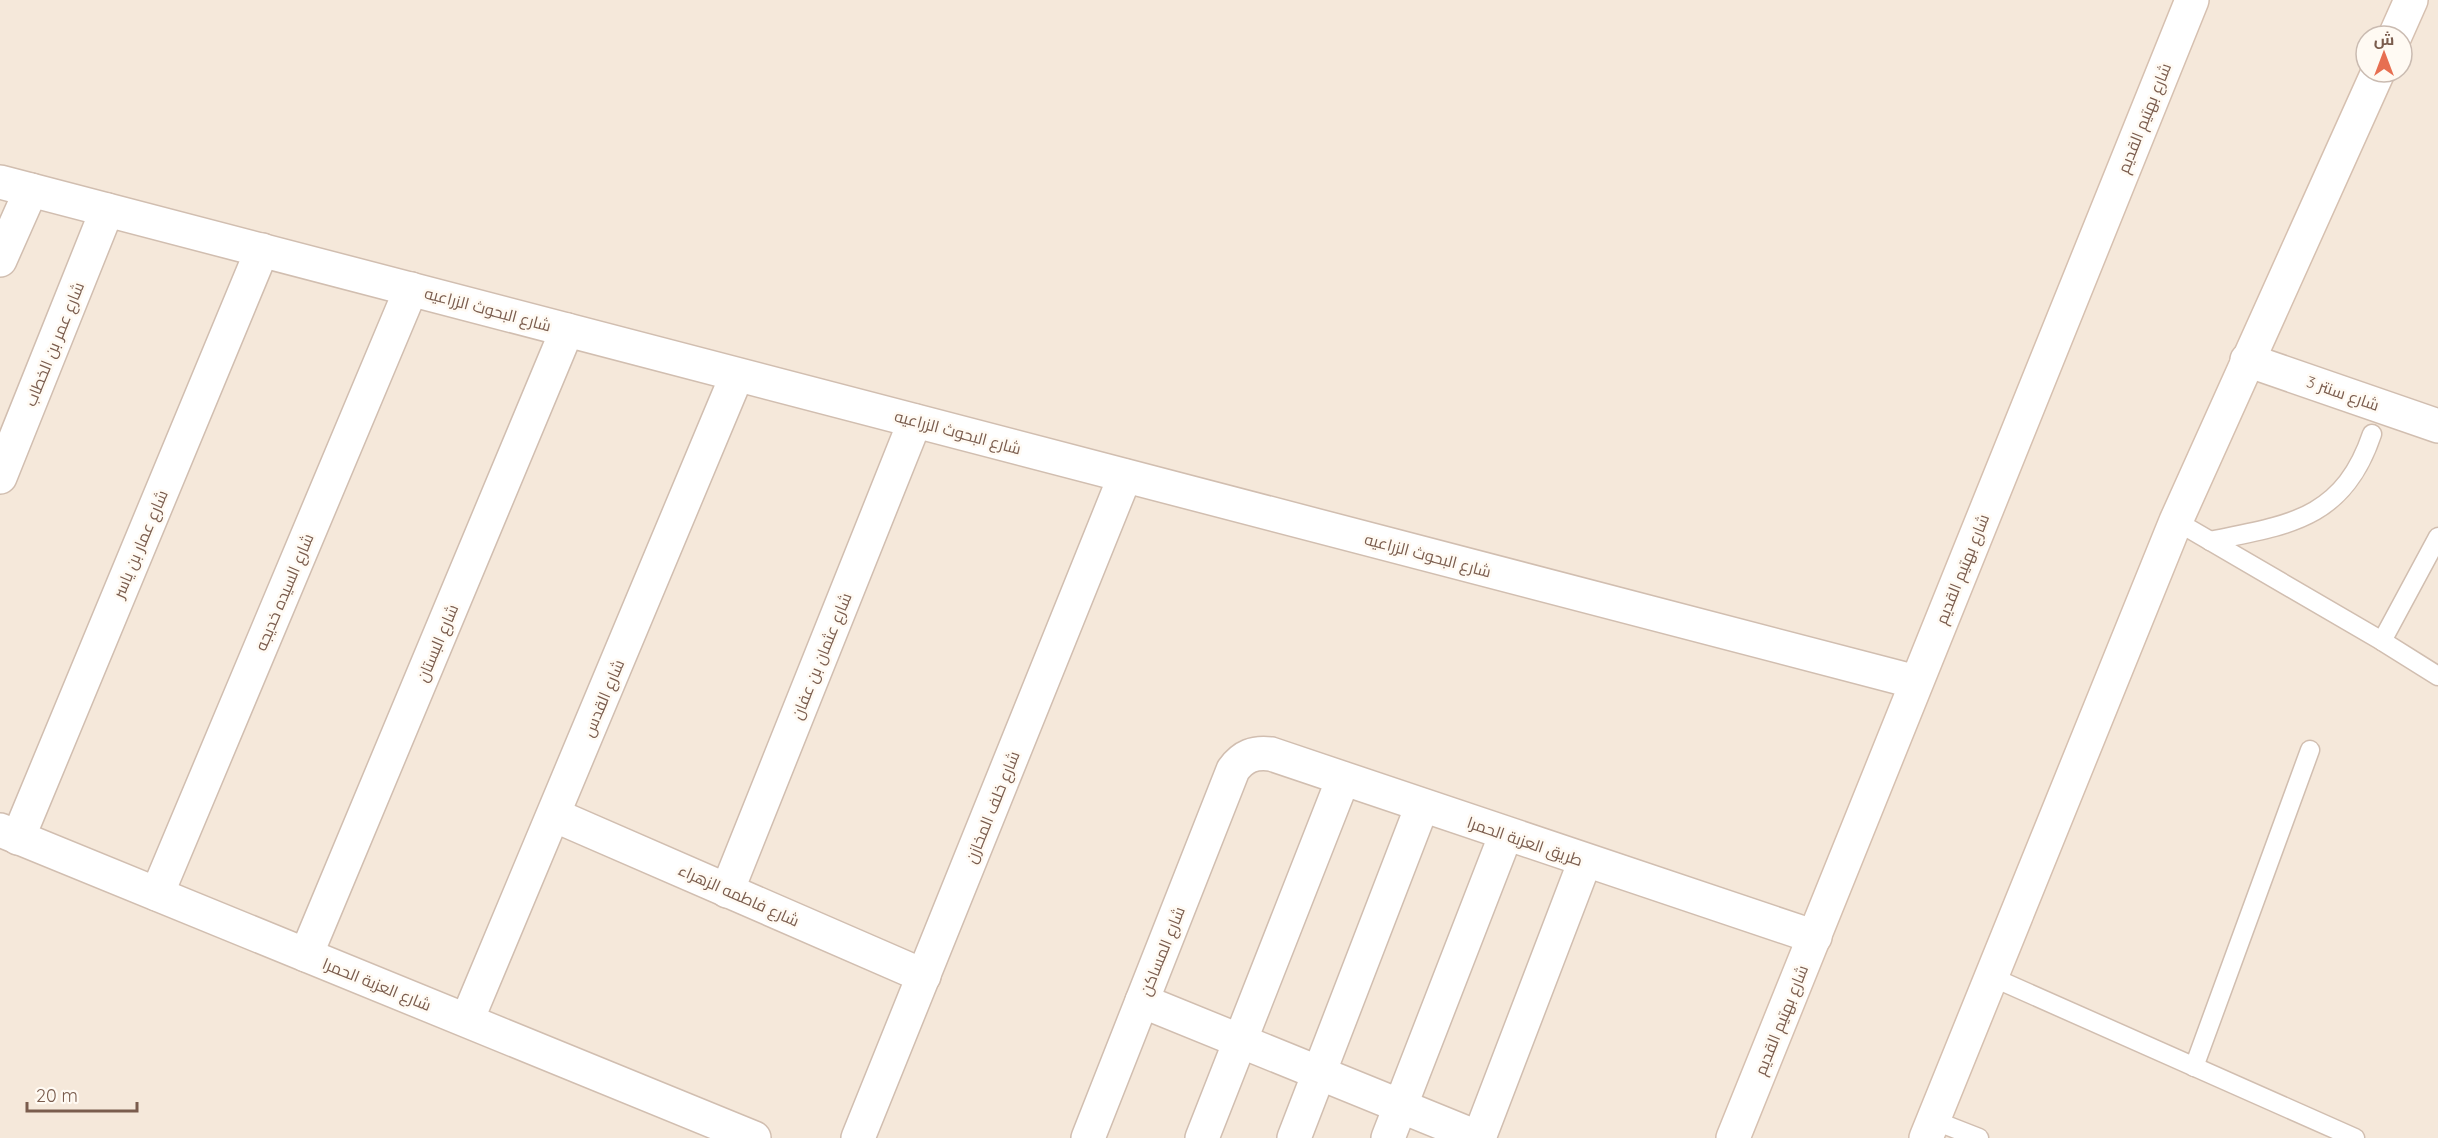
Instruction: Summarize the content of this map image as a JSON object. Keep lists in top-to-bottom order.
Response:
{
  "streets": {
    "street": [
      "شارع بهتيم القديم",
      "شارع البحوث الزراعيه",
      "شارع عمر بن الخطاب",
      "شارع سنتر 3",
      "شارع عمار بن ياسر",
      "شارع السيده خديجه",
      "شارع البستان",
      "شارع عثمان بن عفان",
      "شارع القدس",
      "شارع خلف المخازن",
      "طريق العزبة الحمرا",
      "شارع فاطمه الزهراء",
      "شارع المساكن",
      "شارع العزبة الحمرا"
    ]
  },
  "crossings": [
    ["شارع بهتيم القديم", "شارع البحوث الزراعيه"],
    ["شارع بهتيم القديم", "طريق العزبة الحمرا"],
    ["شارع البحوث الزراعيه", "شارع عمر بن الخطاب"],
    ["شارع البحوث الزراعيه", "شارع عمار بن ياسر"],
    ["شارع البحوث الزراعيه", "شارع السيده خديجه"],
    ["شارع البحوث الزراعيه", "شارع البستان"],
    ["شارع البحوث الزراعيه", "شارع عثمان بن عفان"],
    ["شارع البحوث الزراعيه", "شارع القدس"],
    ["شارع البحوث الزراعيه", "شارع خلف المخازن"],
    ["شارع عمار بن ياسر", "شارع العزبة الحمرا"],
    ["شارع السيده خديجه", "شارع العزبة الحمرا"],
    ["شارع البستان", "شارع العزبة الحمرا"],
    ["شارع عثمان بن عفان", "شارع فاطمه الزهراء"],
    ["شارع القدس", "شارع فاطمه الزهراء"],
    ["شارع القدس", "شارع العزبة الحمرا"],
    ["شارع خلف المخازن", "شارع فاطمه الزهراء"],
    ["طريق العزبة الحمرا", "شارع المساكن"]
  ],
  "scale_bar": "20 m",
  "north": "top"
}
